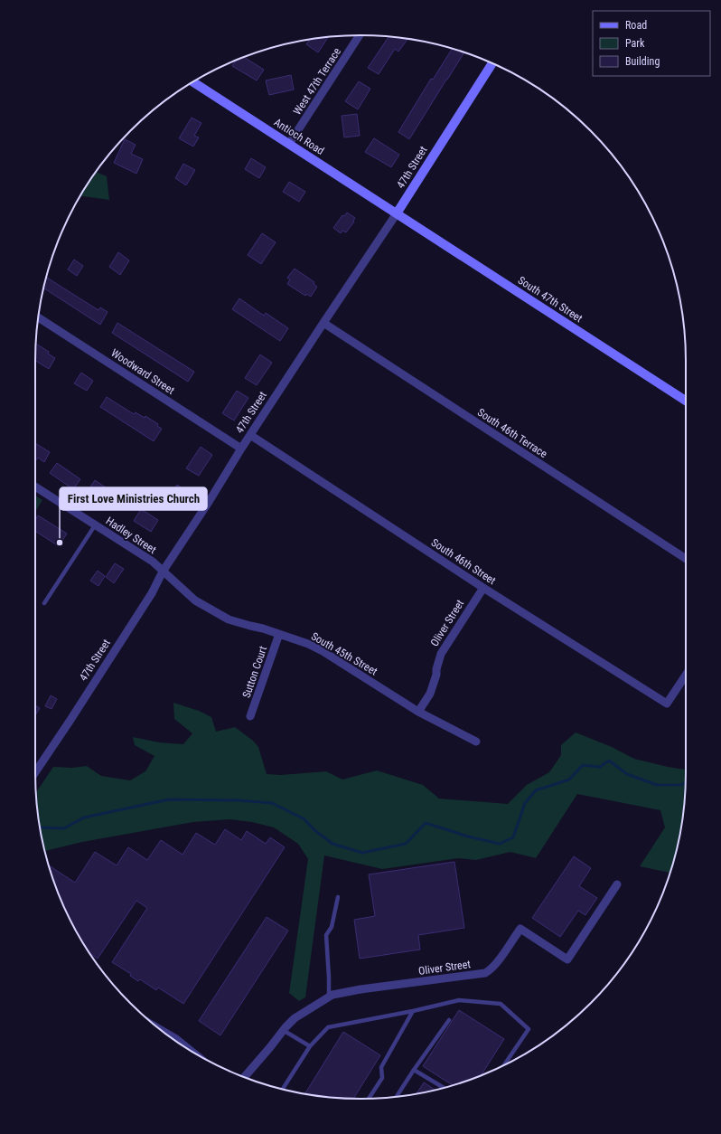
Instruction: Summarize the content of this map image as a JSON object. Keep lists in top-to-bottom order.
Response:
{
  "streets": {
    "main road": ["Antioch Road", "47th Street", "South 47th Street"],
    "street": [
      "West 47th Terrace",
      "Woodward Street",
      "South 46th Terrace",
      "Hadley Street",
      "South 46th Street",
      "Oliver Street",
      "South 45th Street",
      "Sutton Court"
    ]
  },
  "crossings": [
    ["West 47th Terrace", "Antioch Road"],
    ["Antioch Road", "47th Street"],
    ["Antioch Road", "South 47th Street"],
    ["47th Street", "South 47th Street"],
    ["47th Street", "Woodward Street"],
    ["47th Street", "South 46th Terrace"],
    ["47th Street", "Hadley Street"],
    ["47th Street", "South 46th Street"],
    ["47th Street", "South 45th Street"],
    ["Hadley Street", "South 45th Street"],
    ["South 46th Street", "Oliver Street"],
    ["Oliver Street", "South 45th Street"],
    ["South 45th Street", "Sutton Court"]
  ],
  "places": ["First Love Ministries Church"],
  "legend": ["Road", "Park", "Building"]
}
